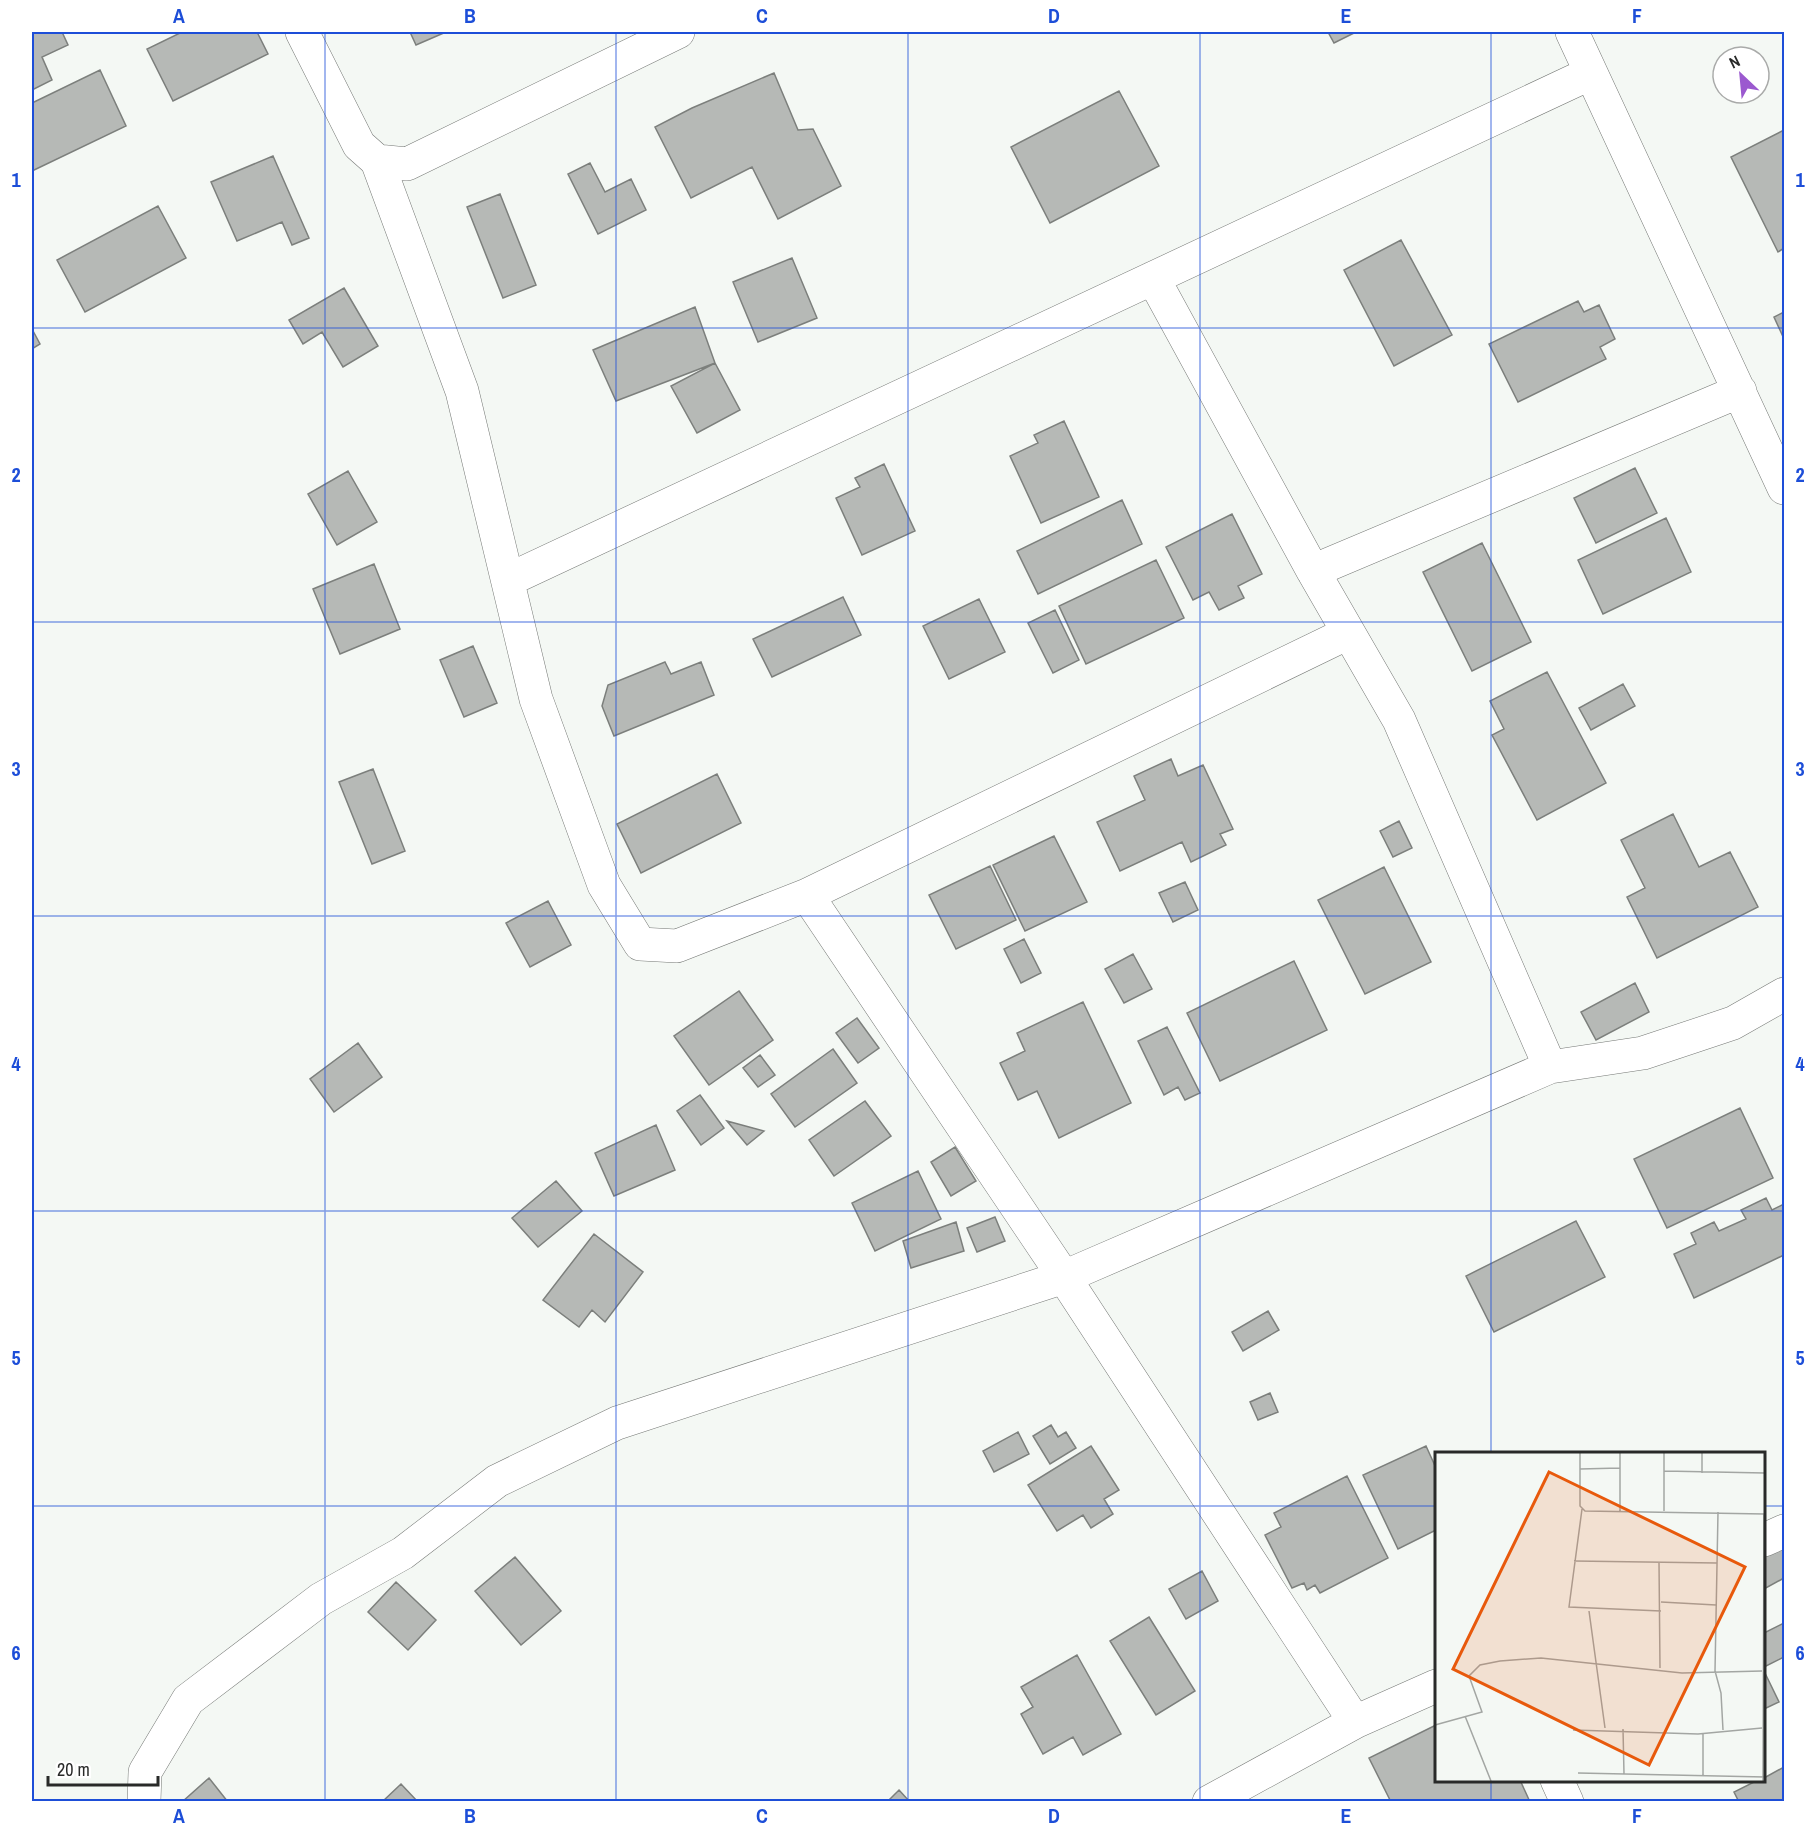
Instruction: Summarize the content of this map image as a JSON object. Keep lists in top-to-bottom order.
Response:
{
  "scale_bar": "20 m",
  "north": "top left",
  "grid": {
    "columns": [
      "A",
      "B",
      "C",
      "D",
      "E",
      "F"
    ],
    "rows": [
      "1",
      "2",
      "3",
      "4",
      "5",
      "6"
    ]
  }
}
